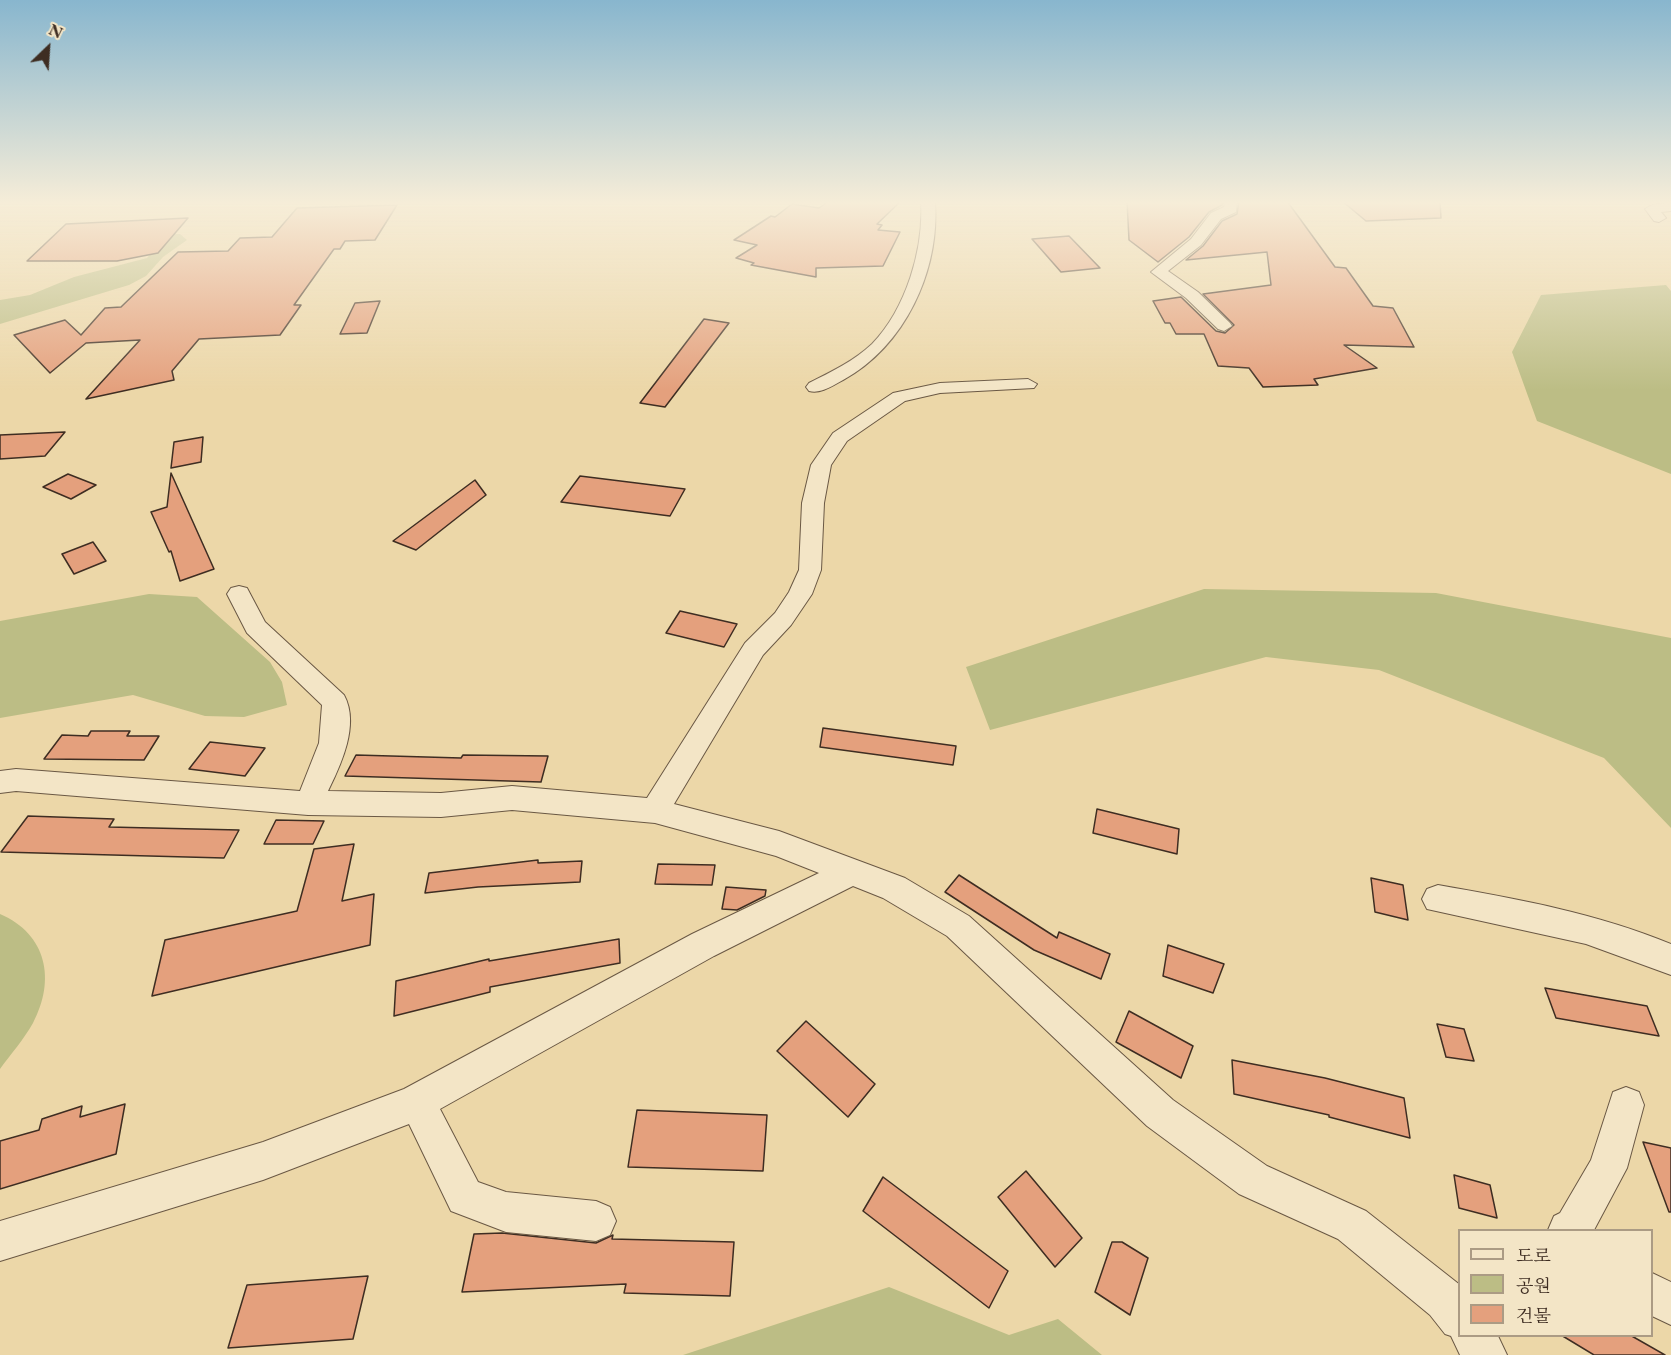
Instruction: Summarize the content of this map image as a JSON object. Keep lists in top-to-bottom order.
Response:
{
  "legend": ["도로", "공원", "건물"],
  "north": "top right"
}
